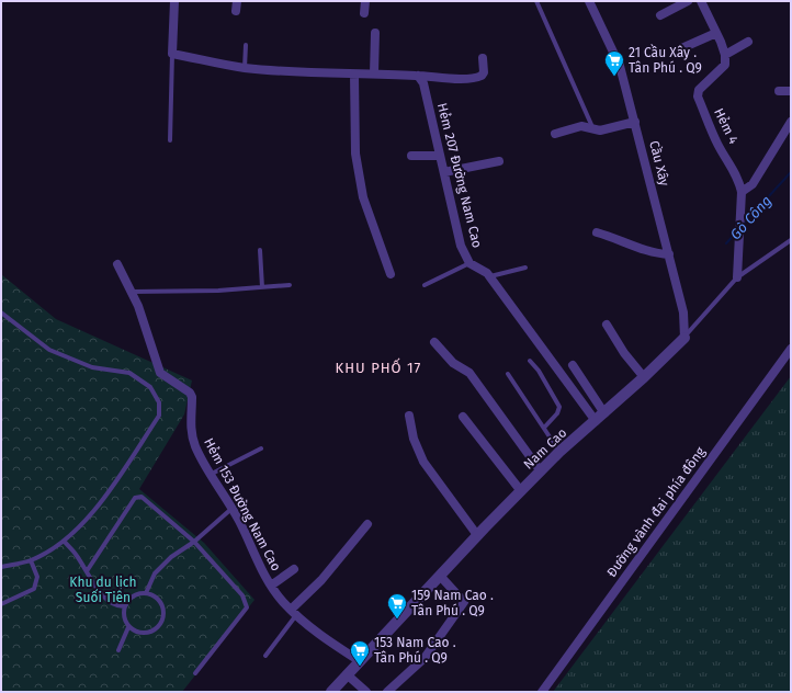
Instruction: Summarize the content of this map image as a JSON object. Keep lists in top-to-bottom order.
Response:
{
  "streets": {
    "street": [
      "Hẻm 4",
      "Cầu Xây",
      "Hẻm 207 Đường Nam Cao",
      "Nam Cao",
      "Hẻm 153 Đường Nam Cao",
      "Đường vành đai phía đông"
    ]
  },
  "crossings": [
    ["Hẻm 4", "Nam Cao"],
    ["Cầu Xây", "Nam Cao"],
    ["Hẻm 207 Đường Nam Cao", "Nam Cao"],
    ["Nam Cao", "Hẻm 153 Đường Nam Cao"]
  ],
  "districts": ["KHU PHỐ 17"],
  "water": ["Gò Công"],
  "parks": ["Khu du lịch Suối Tiên"],
  "places": {
    "supermarket": ["21 Cầu Xây . Tân Phú . Q9", "159 Nam Cao . Tân Phú . Q9", "153 Nam Cao . Tân Phú . Q9"]
  }
}
